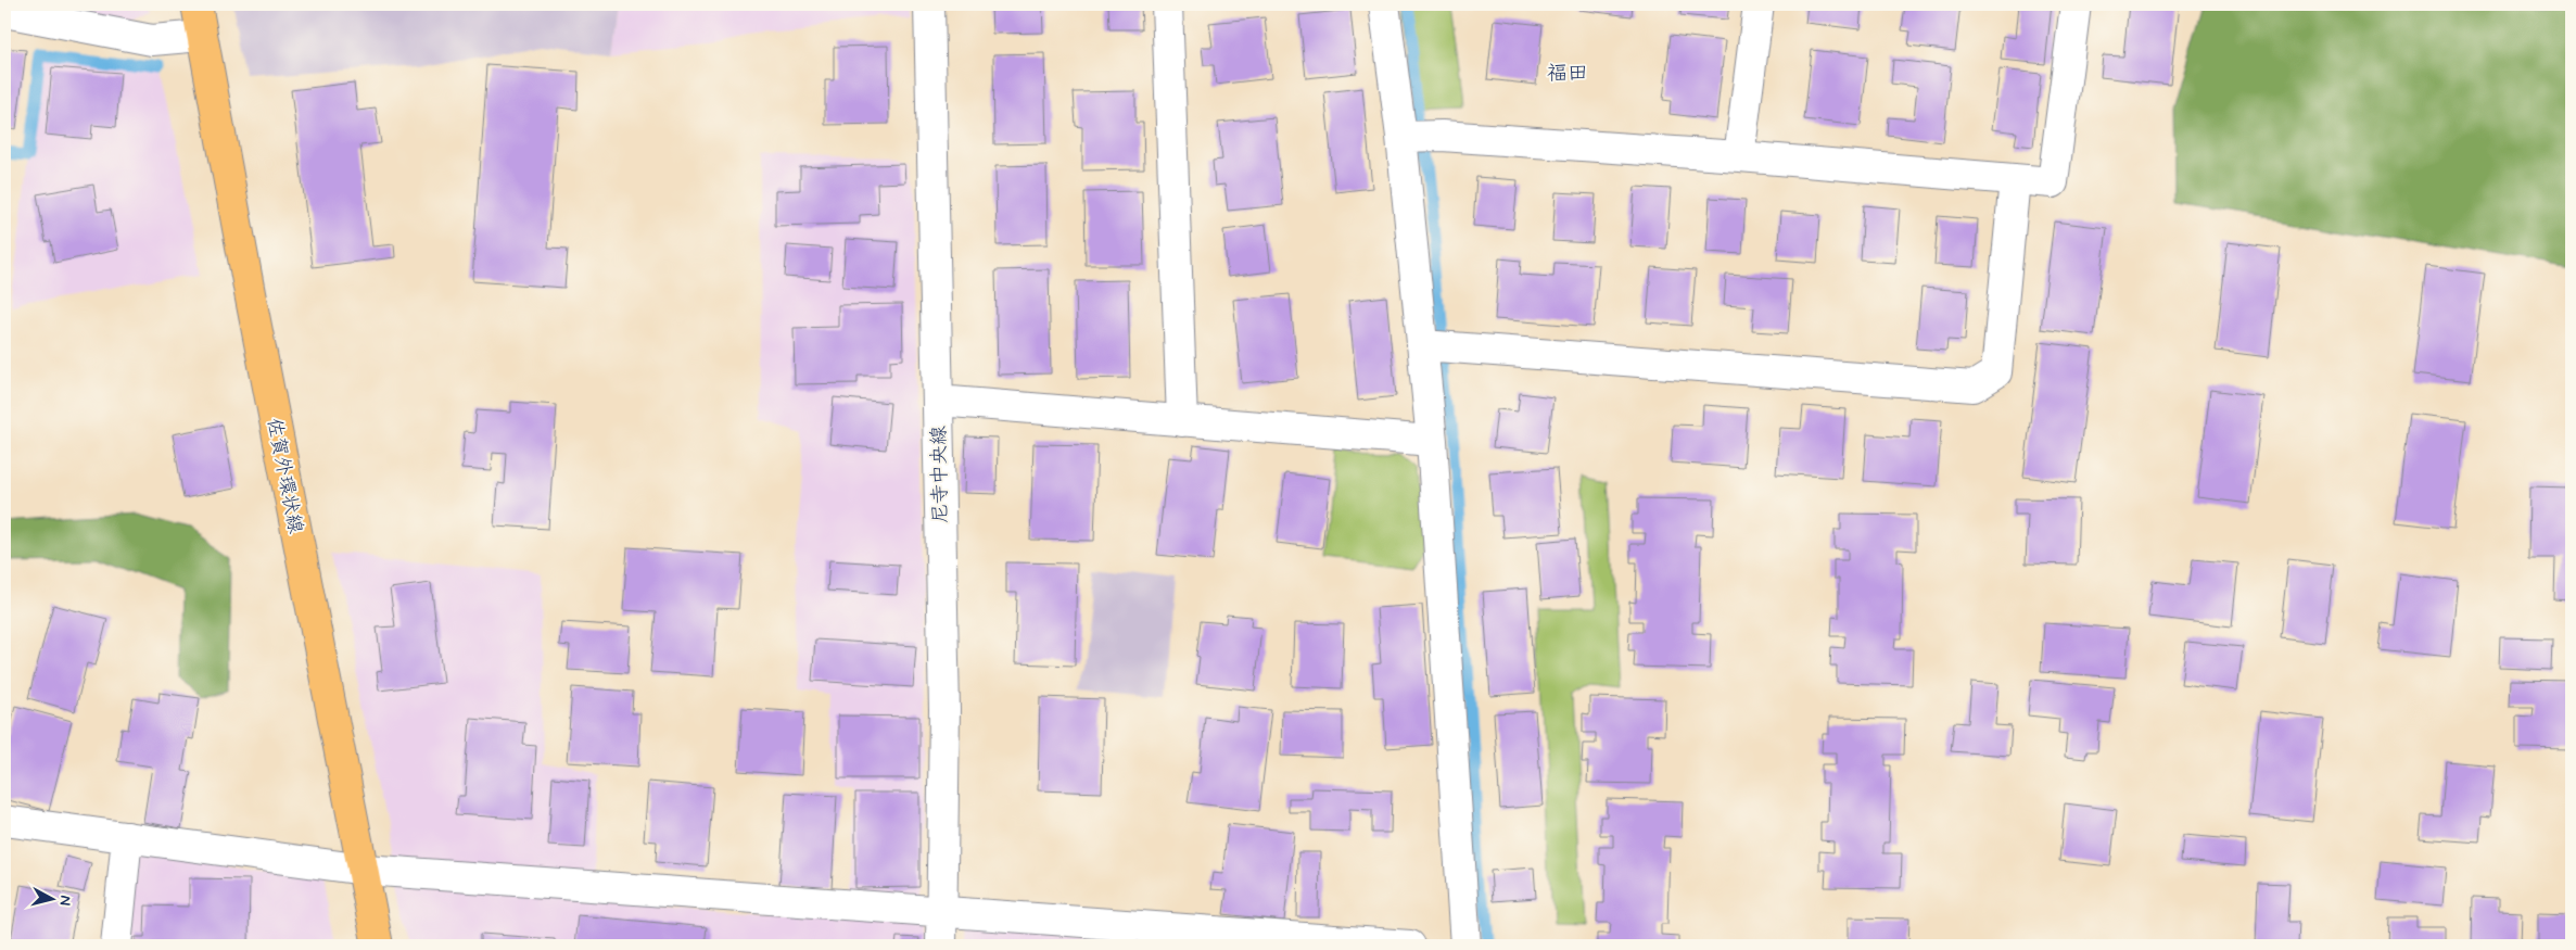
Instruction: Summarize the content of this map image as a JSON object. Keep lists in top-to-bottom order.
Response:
{
  "streets": {
    "main road": ["佐賀外環状線"],
    "street": ["尼寺中央線"]
  },
  "districts": ["福田"],
  "north": "right"
}
